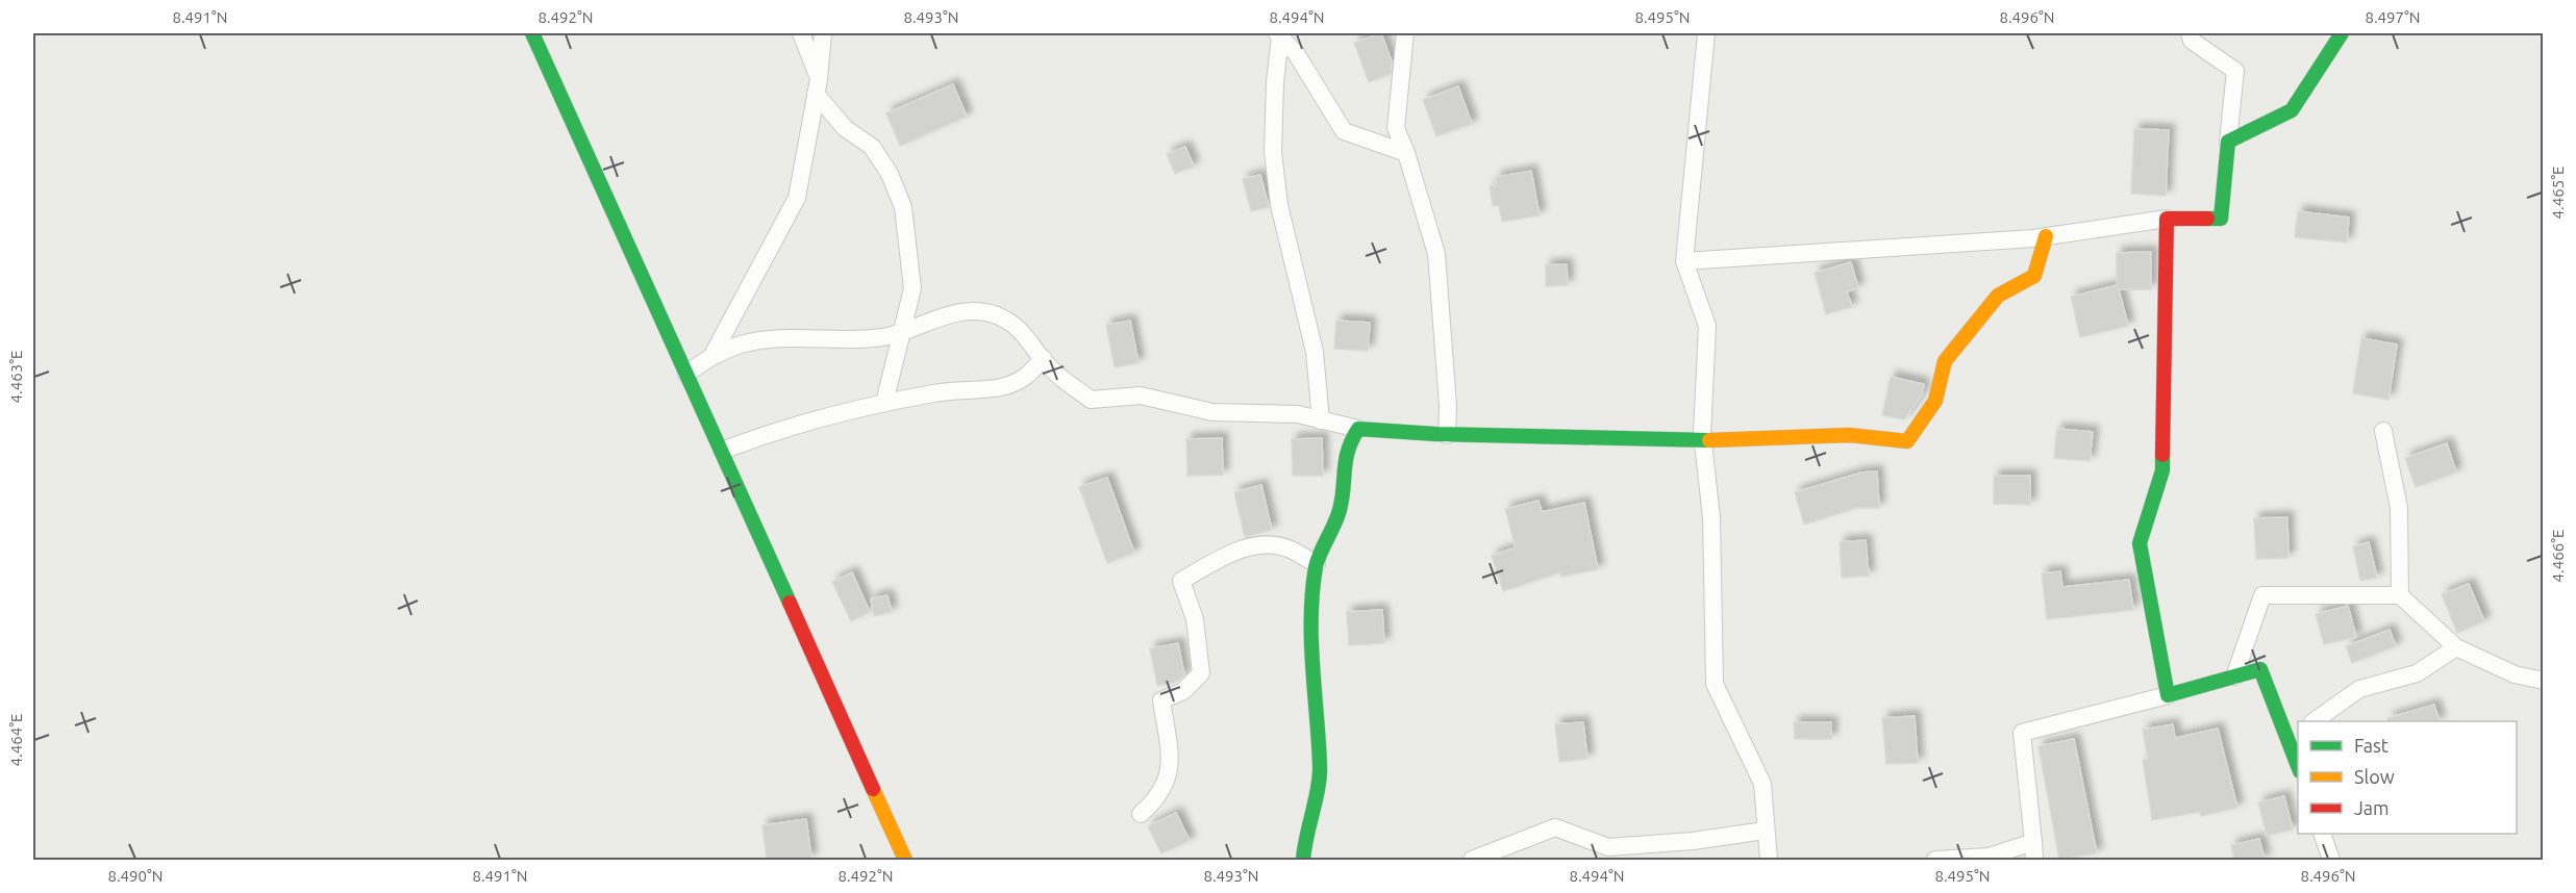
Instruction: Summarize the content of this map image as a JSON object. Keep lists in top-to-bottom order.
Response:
{
  "legend": ["Fast", "Slow", "Jam"],
  "coordinates": [
    "8.491°N",
    "8.492°N",
    "8.493°N",
    "8.494°N",
    "8.495°N",
    "8.496°N",
    "8.497°N",
    "4.465°E",
    "4.463°E",
    "4.466°E",
    "4.464°E",
    "8.490°N"
  ]
}
